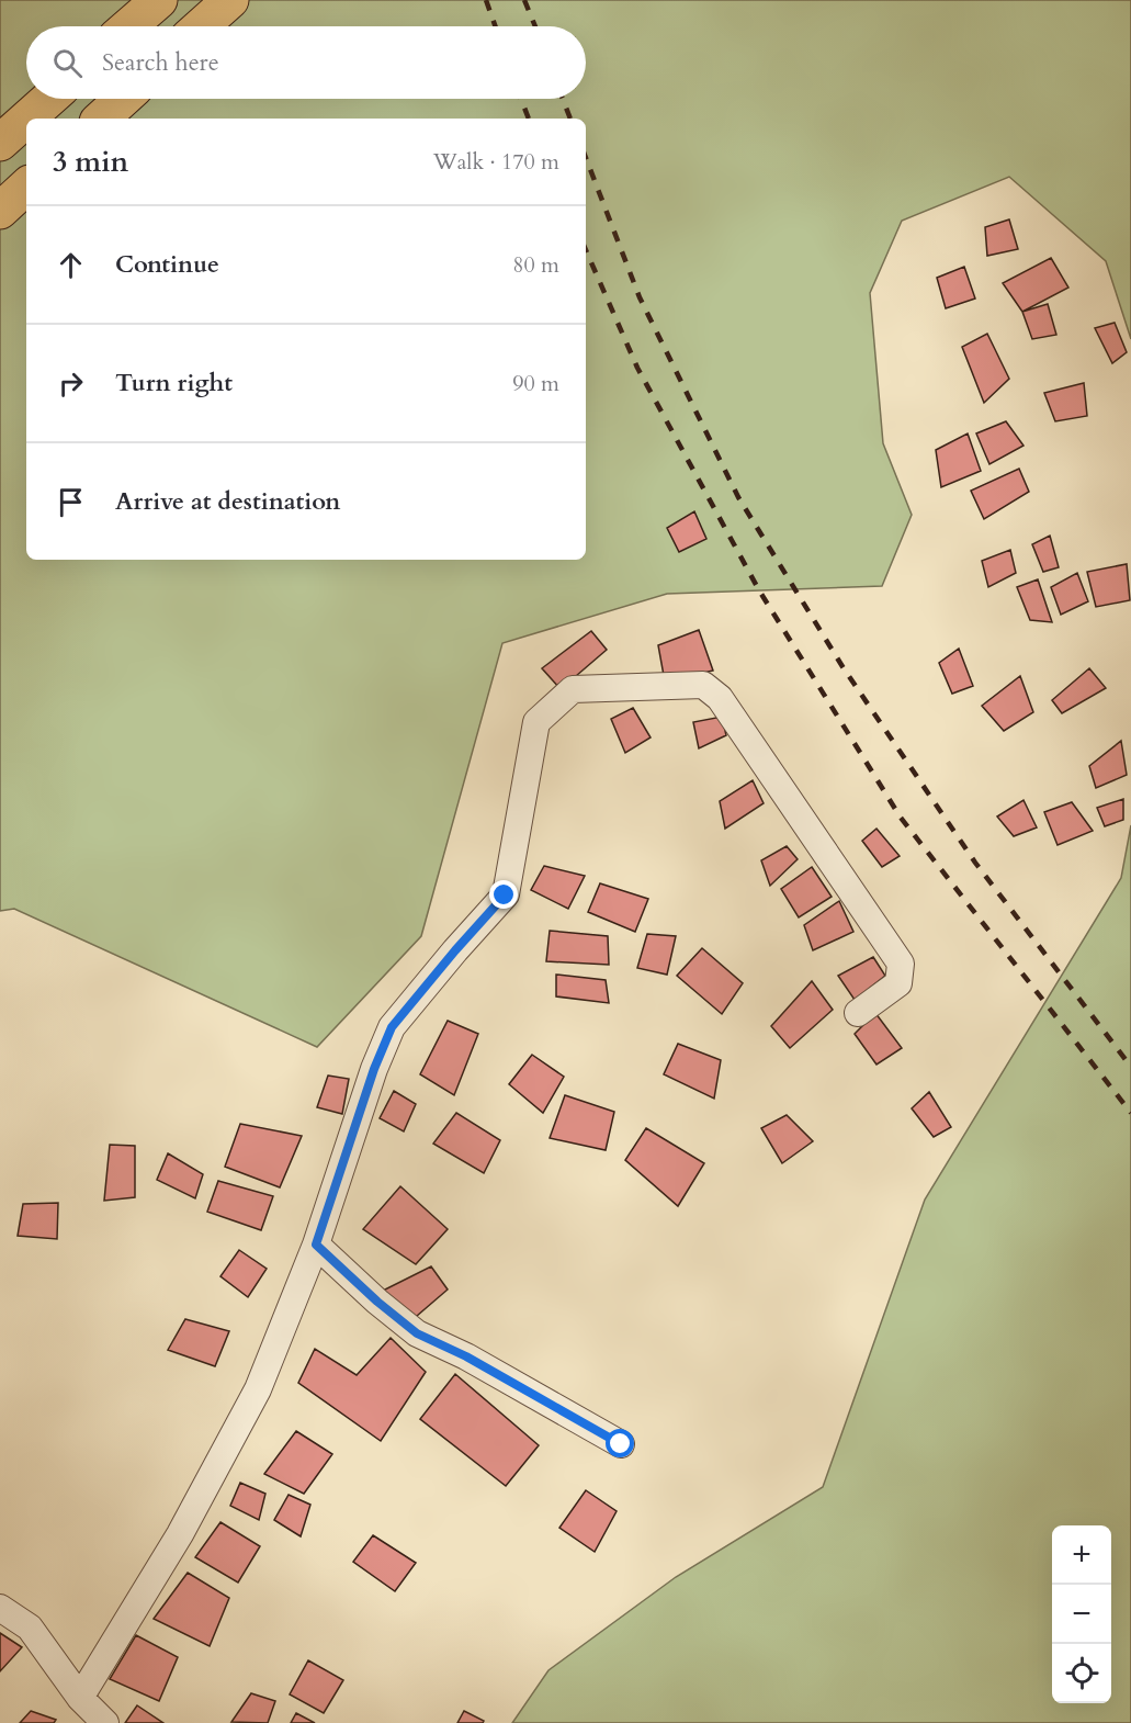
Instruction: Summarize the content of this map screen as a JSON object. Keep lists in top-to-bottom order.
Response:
{
  "page": {
    "search": "Search here",
    "heading": ["3 min", "Walk · 170 m"],
    "list": [
      ["Continue", "80 m"],
      ["Turn right", "90 m"],
      "Arrive at destination"
    ],
    "map_buttons": ["+", "−"]
  }
}
